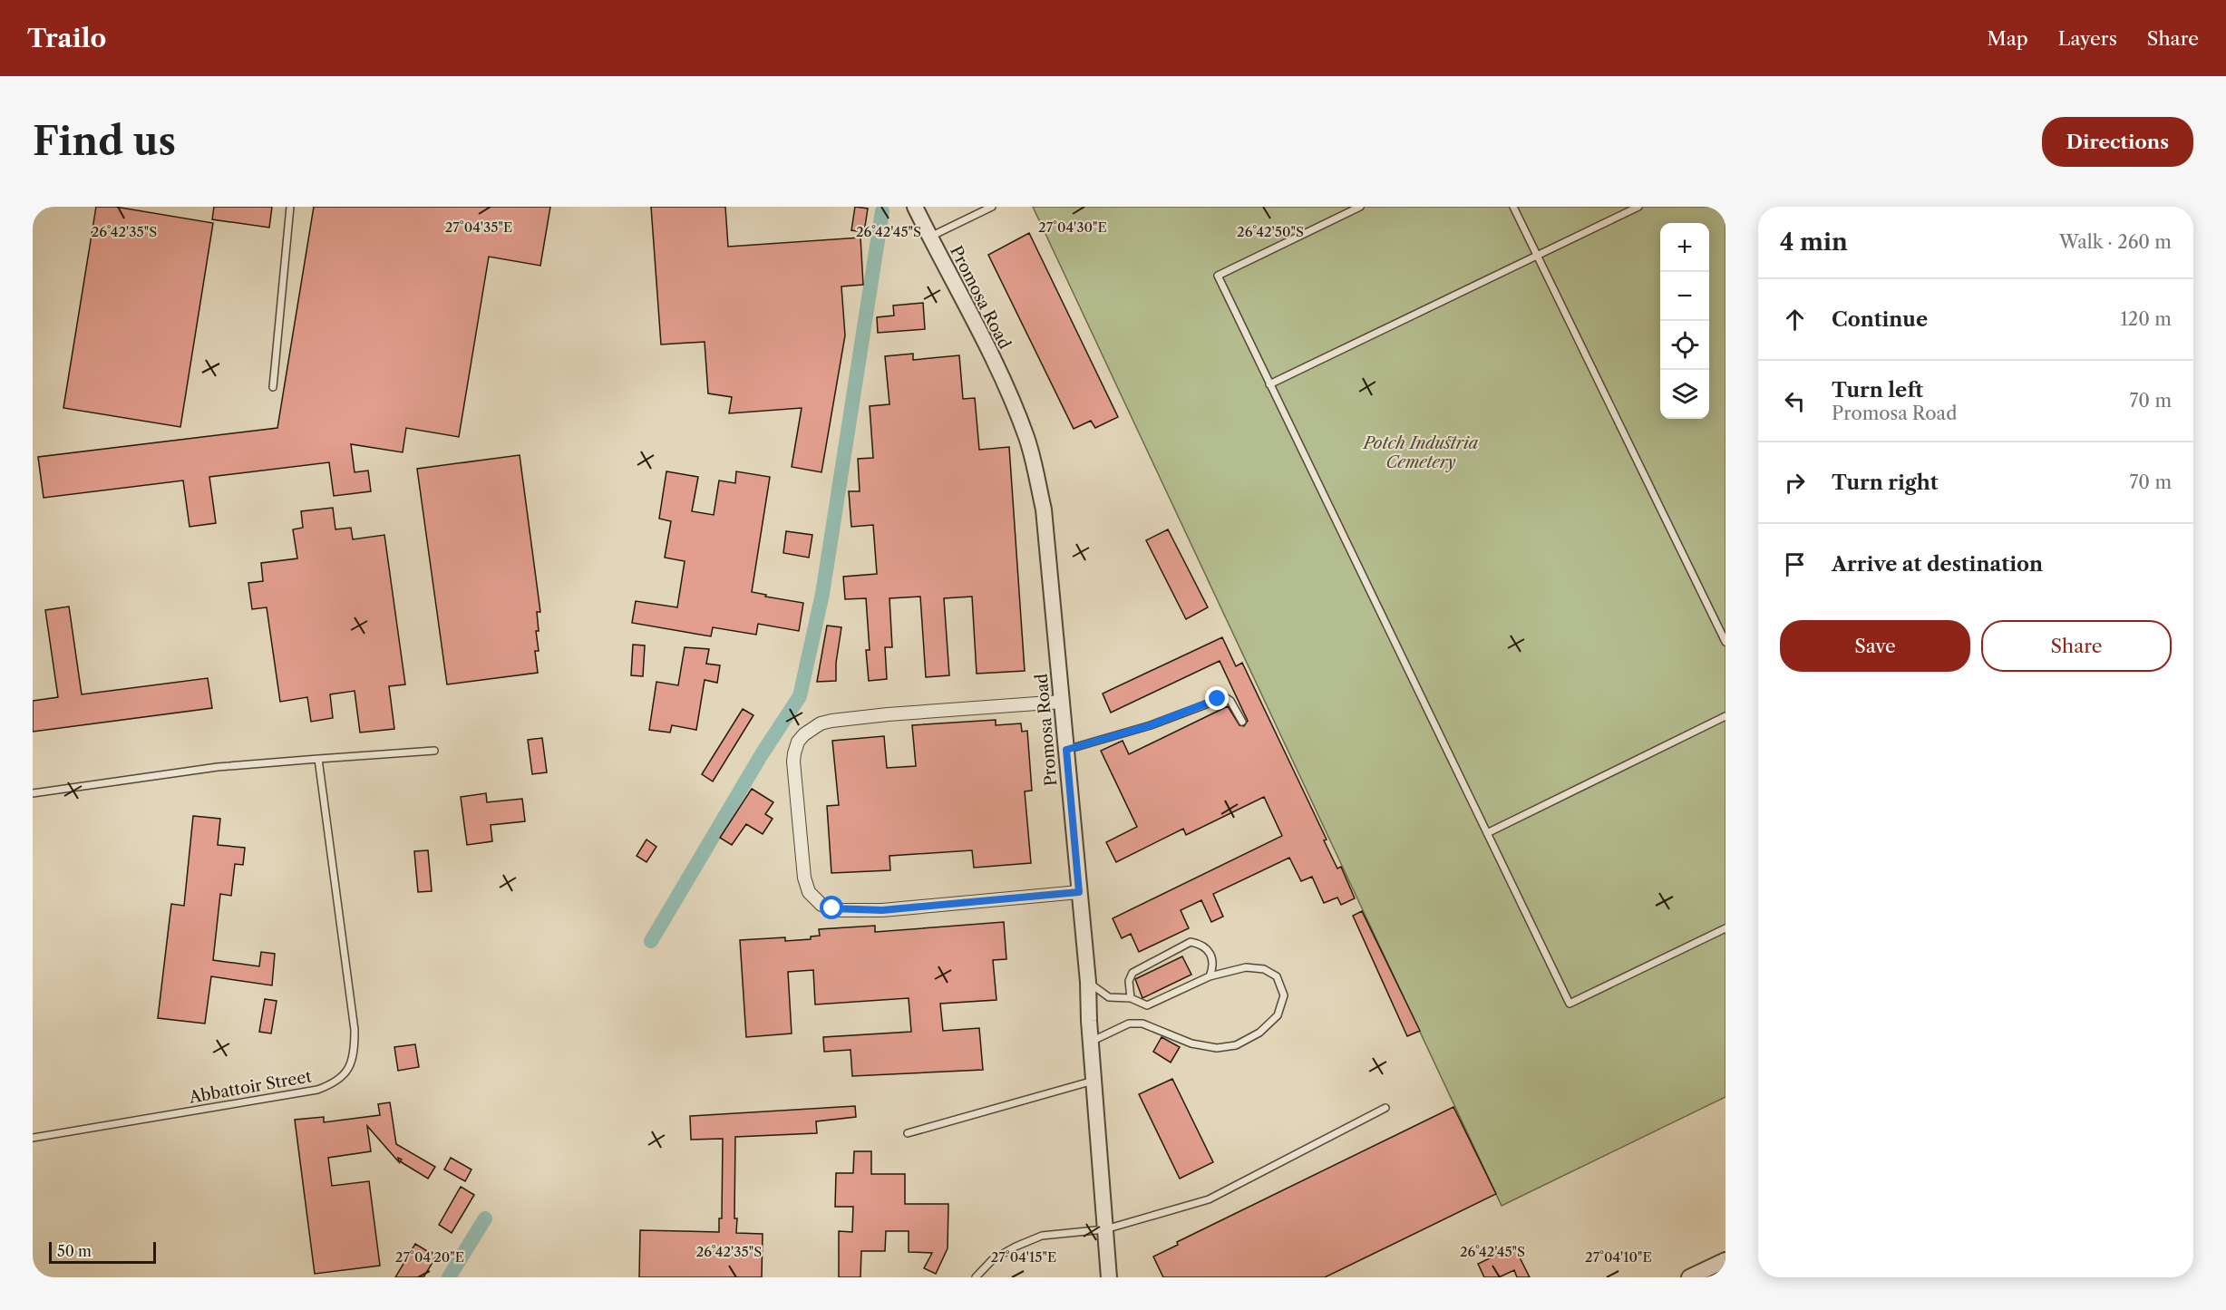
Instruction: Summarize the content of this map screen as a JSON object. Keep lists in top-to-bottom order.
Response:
{
  "streets": {
    "street": ["Promosa Road"],
    "lane": ["Abbattoir Street"]
  },
  "parks": ["Potch Industria Cemetery"],
  "scale_bar": "50 m",
  "page": {
    "header": "Trailo",
    "nav": ["Map", "Layers", "Share"],
    "buttons": [
      "Directions",
      ["Save", "Share"]
    ],
    "title": "Find us",
    "heading": ["4 min", "Walk · 260 m"],
    "map_buttons": ["+", "−"],
    "list": [
      ["Continue", "120 m"],
      ["Turn left", "Promosa Road", "70 m"],
      ["Turn right", "70 m"],
      "Arrive at destination"
    ],
    "scale": "50 m"
  },
  "coordinates": [
    "27°04'35\"E",
    "27°04'30\"E",
    "26°42'35\"S",
    "26°42'45\"S",
    "26°42'50\"S",
    "27°04'20\"E",
    "27°04'15\"E",
    "27°04'10\"E"
  ]
}
